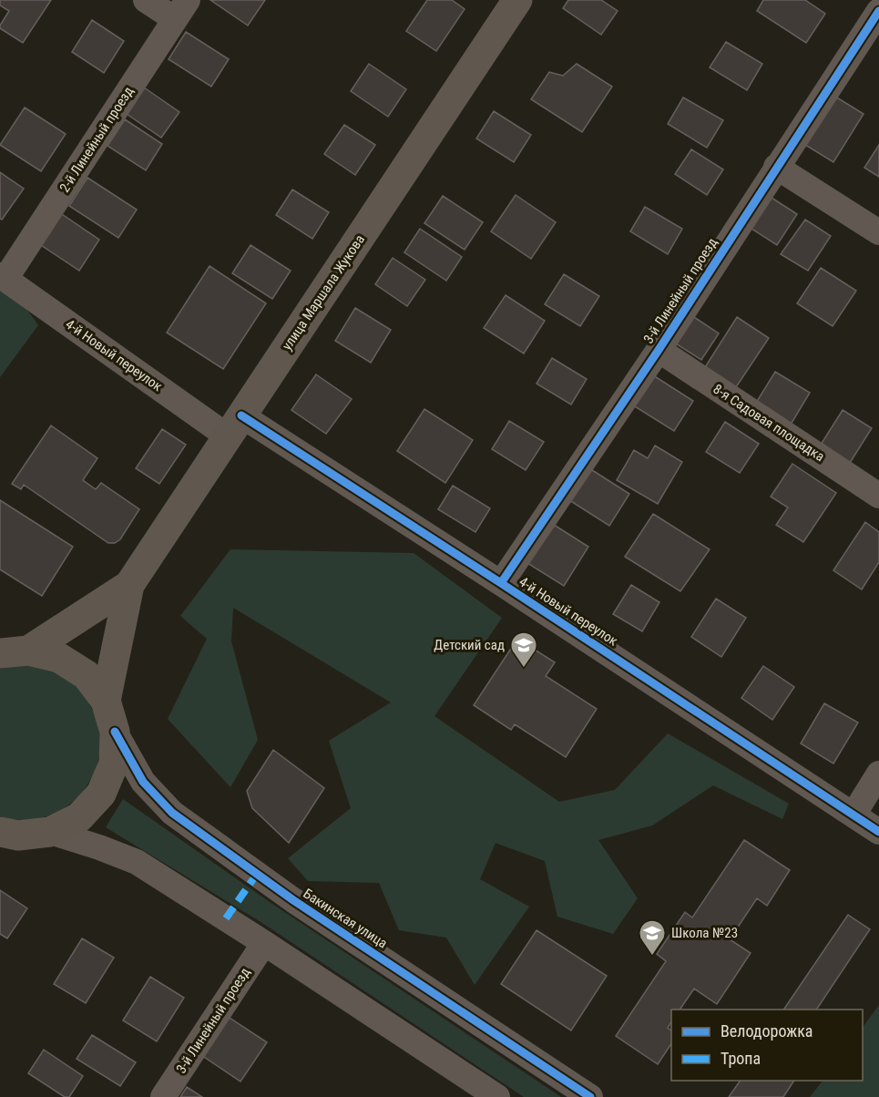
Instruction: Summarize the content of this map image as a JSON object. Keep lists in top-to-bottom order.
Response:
{
  "streets": {
    "main road": ["улица Маршала Жукова"],
    "street": [
      "2-й Линейный проезд",
      "3-й Линейный проезд",
      "4-й Новый переулок",
      "8-я Садовая площадка",
      "Бакинская улица"
    ]
  },
  "crossings": [
    ["2-й Линейный проезд", "4-й Новый переулок"],
    ["3-й Линейный проезд", "4-й Новый переулок"],
    ["3-й Линейный проезд", "8-я Садовая площадка"],
    ["улица Маршала Жукова", "4-й Новый переулок"]
  ],
  "places": {
    "school or university": ["Детский сад", "Школа №23"]
  },
  "legend": ["Велодорожка", "Тропа"]
}
